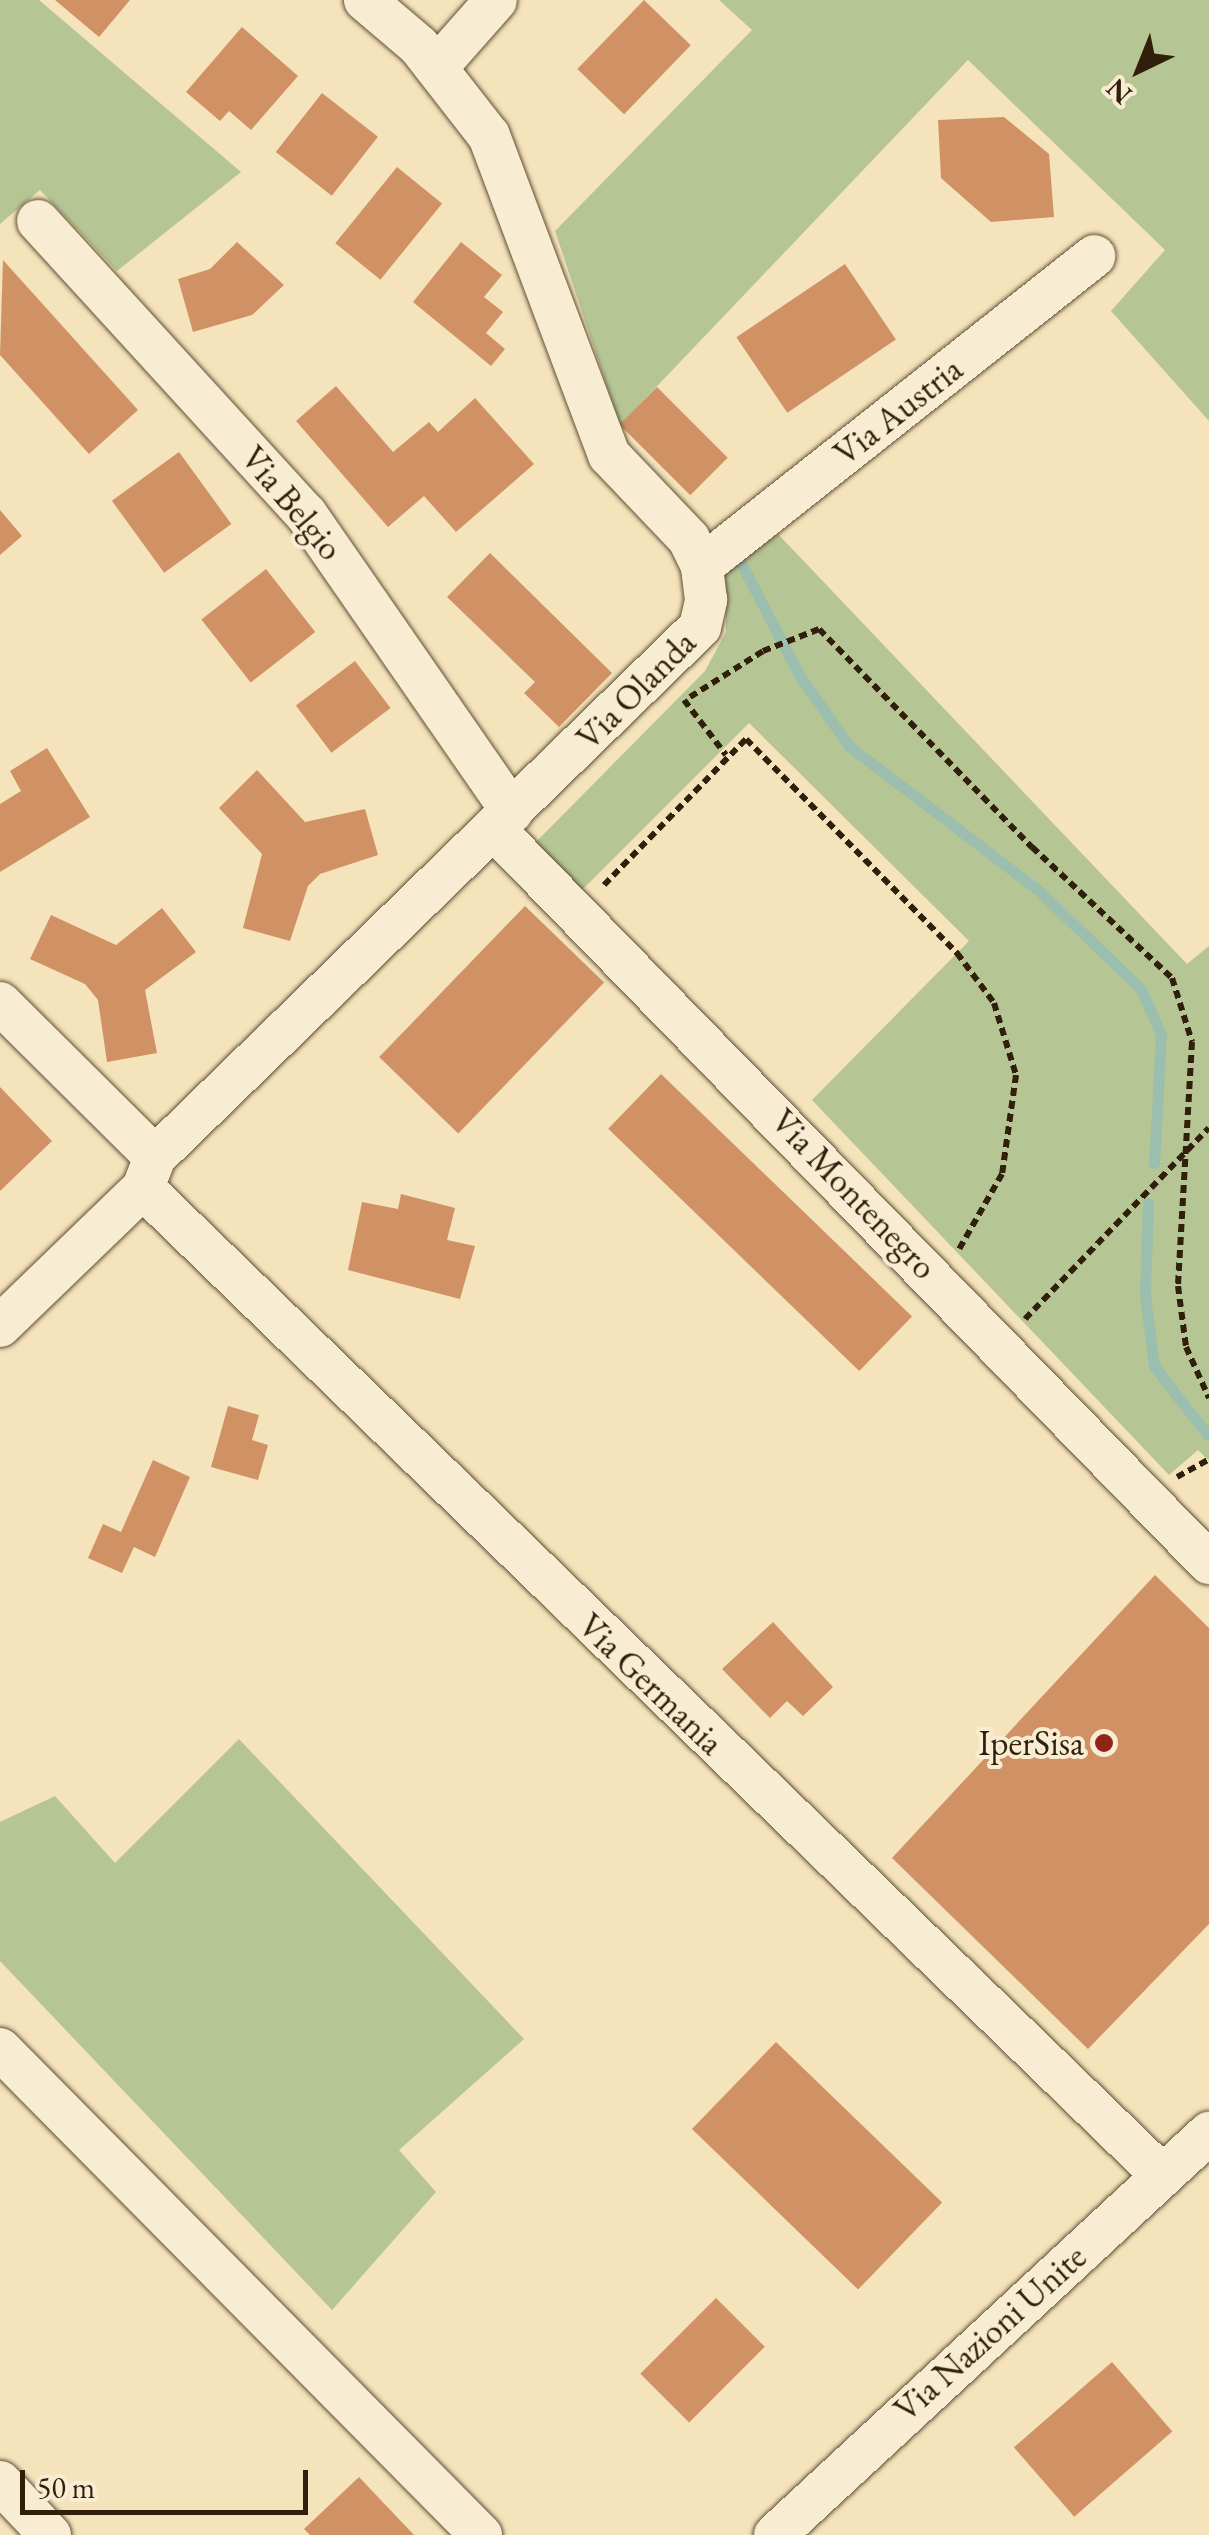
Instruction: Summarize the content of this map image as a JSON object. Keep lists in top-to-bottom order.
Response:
{
  "streets": {
    "street": [
      "Via Austria",
      "Via Belgio",
      "Via Olanda",
      "Via Montenegro",
      "Via Germania",
      "Via Nazioni Unite"
    ]
  },
  "crossings": [
    ["Via Austria", "Via Olanda"],
    ["Via Belgio", "Via Olanda"],
    ["Via Belgio", "Via Montenegro"],
    ["Via Olanda", "Via Montenegro"],
    ["Via Olanda", "Via Germania"],
    ["Via Germania", "Via Nazioni Unite"]
  ],
  "places": ["IperSisa"],
  "scale_bar": "50 m",
  "north": "bottom left"
}
